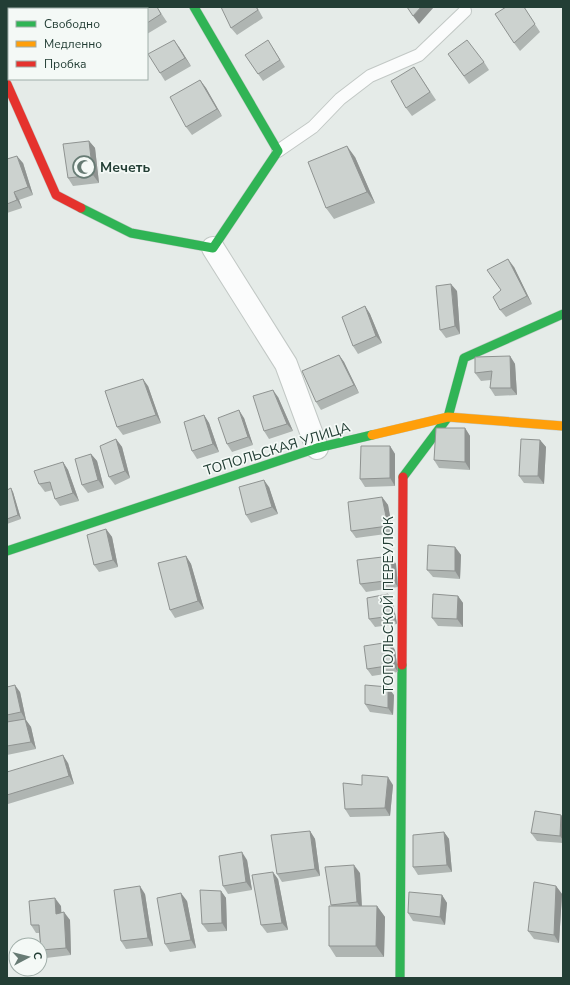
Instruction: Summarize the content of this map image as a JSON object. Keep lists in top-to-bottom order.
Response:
{
  "streets": {
    "street": ["ТОПОЛЬСКАЯ УЛИЦА", "ТОПОЛЬСКОЙ ПЕРЕУЛОК"]
  },
  "crossings": [
    ["ТОПОЛЬСКАЯ УЛИЦА", "ТОПОЛЬСКОЙ ПЕРЕУЛОК"]
  ],
  "places": {
    "mosque": ["Мечеть"]
  },
  "legend": ["Свободно", "Медленно", "Пробка"],
  "north": "right"
}
